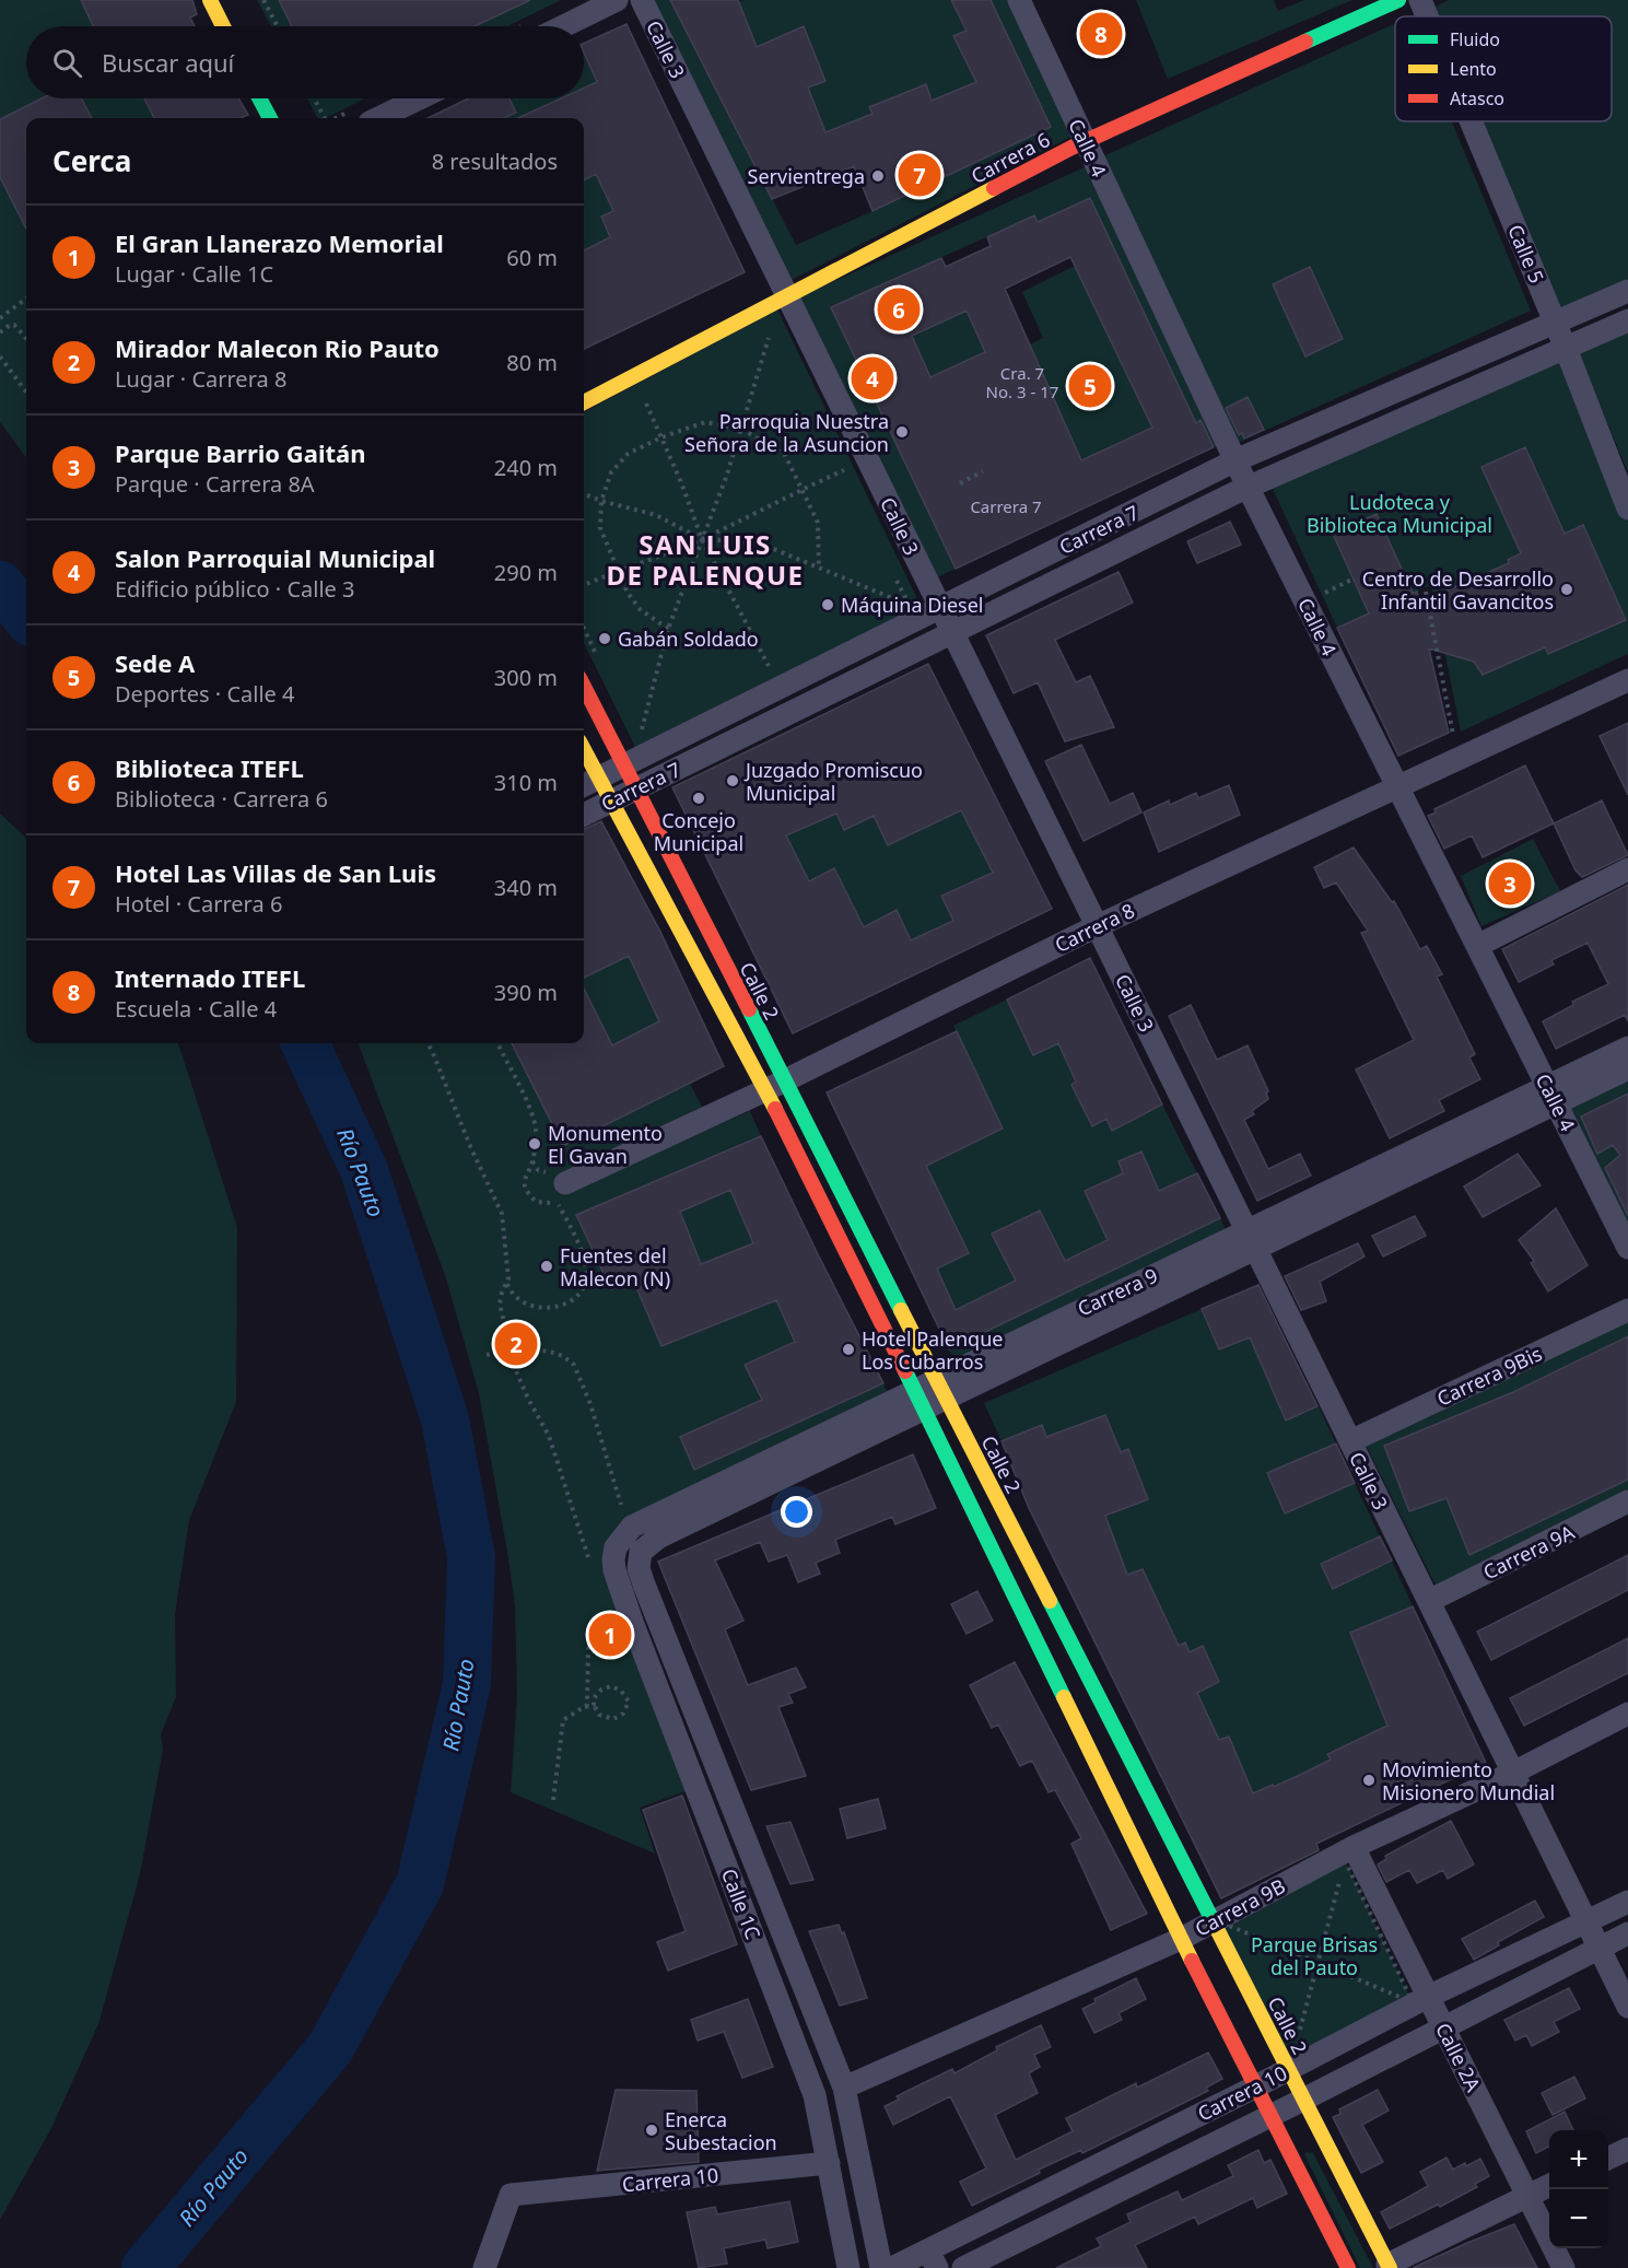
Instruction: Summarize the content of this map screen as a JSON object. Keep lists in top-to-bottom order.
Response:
{
  "streets": {
    "street": [
      "Calle 3",
      "Calle 4",
      "Carrera 6",
      "Calle 5",
      "Carrera 7",
      "Carrera 8",
      "Calle 2",
      "Carrera 9",
      "Carrera 9Bis",
      "Carrera 9A",
      "Calle 1C",
      "Carrera 9B",
      "Calle 2A",
      "Carrera 10"
    ]
  },
  "crossings": [
    ["Calle 3", "Carrera 6"],
    ["Calle 3", "Carrera 7"],
    ["Calle 3", "Carrera 8"],
    ["Calle 3", "Carrera 9"],
    ["Calle 3", "Carrera 9Bis"],
    ["Calle 3", "Carrera 9A"],
    ["Calle 3", "Carrera 9B"],
    ["Calle 3", "Carrera 10"],
    ["Calle 4", "Carrera 6"],
    ["Calle 4", "Carrera 7"],
    ["Calle 4", "Carrera 8"],
    ["Calle 4", "Carrera 9"],
    ["Calle 5", "Carrera 7"],
    ["Carrera 7", "Calle 2"],
    ["Carrera 8", "Calle 2"],
    ["Calle 2", "Carrera 9"],
    ["Calle 2", "Carrera 9B"],
    ["Calle 2", "Carrera 10"],
    ["Carrera 9", "Calle 1C"],
    ["Calle 1C", "Carrera 9B"],
    ["Calle 1C", "Carrera 10"],
    ["Carrera 9B", "Calle 2A"],
    ["Calle 2A", "Carrera 10"]
  ],
  "districts": ["SAN LUIS DE PALENQUE"],
  "water": ["Río Pauto"],
  "parks": ["Ludoteca y Biblioteca Municipal", "Parque Brisas del Pauto"],
  "places": [
    "Servientrega",
    "Parroquia Nuestra Señora de la Asuncion",
    "Centro de Desarrollo Infantil Gavancitos",
    "Máquina Diesel",
    "Gabán Soldado",
    "Juzgado Promiscuo Municipal",
    "Concejo Municipal",
    "Monumento El Gavan",
    "Fuentes del Malecon (N)",
    "Hotel Palenque Los Cubarros",
    "Movimiento Misionero Mundial",
    "Enerca Subestacion"
  ],
  "house_numbers": ["Cra. 7 No. 3 - 17", "Carrera 7"],
  "legend": ["Fluido", "Lento", "Atasco"],
  "page": {
    "pins": [
      "8",
      "7",
      "6",
      "4",
      "5",
      "3",
      "2",
      "1"
    ],
    "search": "Buscar aquí",
    "heading": ["Cerca", "8 resultados"],
    "list": [
      {
        "mark": "1",
        "name": "El Gran Llanerazo Memorial",
        "note": "Lugar · Calle 1C",
        "value": "60 m"
      },
      {
        "mark": "2",
        "name": "Mirador Malecon Rio Pauto",
        "note": "Lugar · Carrera 8",
        "value": "80 m"
      },
      {
        "mark": "3",
        "name": "Parque Barrio Gaitán",
        "note": "Parque · Carrera 8A",
        "value": "240 m"
      },
      {
        "mark": "4",
        "name": "Salon Parroquial Municipal",
        "note": "Edificio público · Calle 3",
        "value": "290 m"
      },
      {
        "mark": "5",
        "name": "Sede A",
        "note": "Deportes · Calle 4",
        "value": "300 m"
      },
      {
        "mark": "6",
        "name": "Biblioteca ITEFL",
        "note": "Biblioteca · Carrera 6",
        "value": "310 m"
      },
      {
        "mark": "7",
        "name": "Hotel Las Villas de San Luis",
        "note": "Hotel · Carrera 6",
        "value": "340 m"
      },
      {
        "mark": "8",
        "name": "Internado ITEFL",
        "note": "Escuela · Calle 4",
        "value": "390 m"
      }
    ],
    "map_buttons": ["+", "−"]
  }
}
